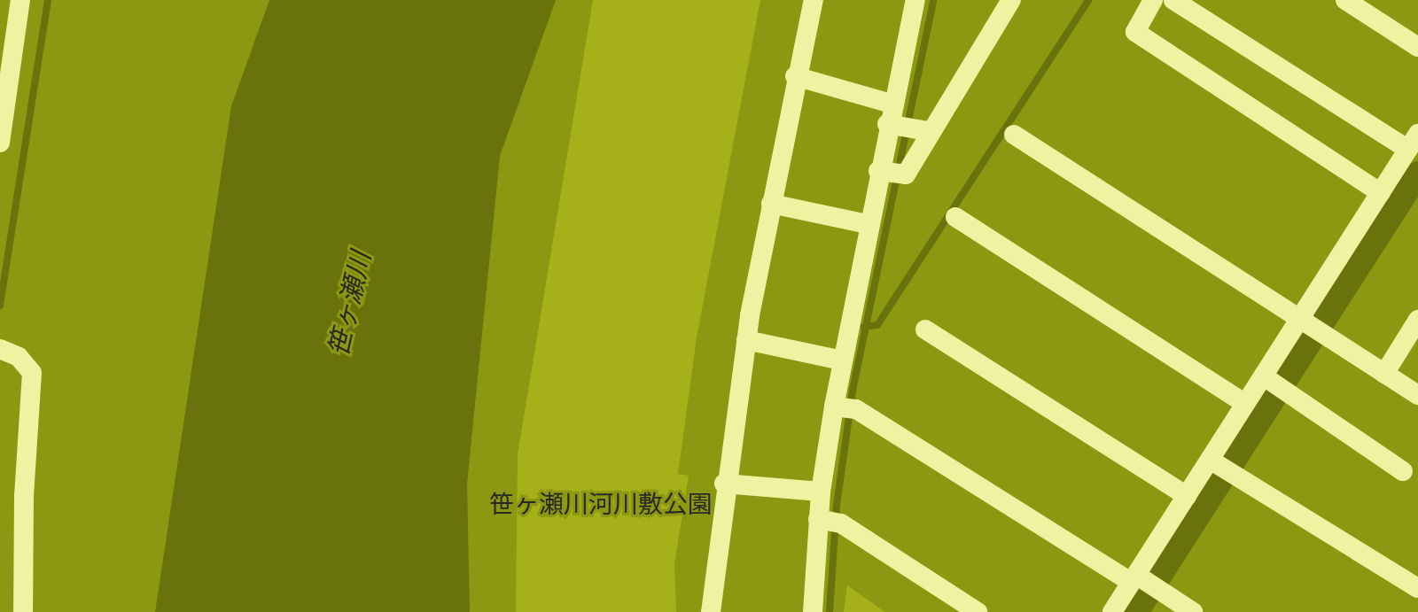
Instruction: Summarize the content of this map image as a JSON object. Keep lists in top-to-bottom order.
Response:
{
  "water": ["笹ヶ瀬川"],
  "parks": ["笹ヶ瀬川河川敷公園"]
}
